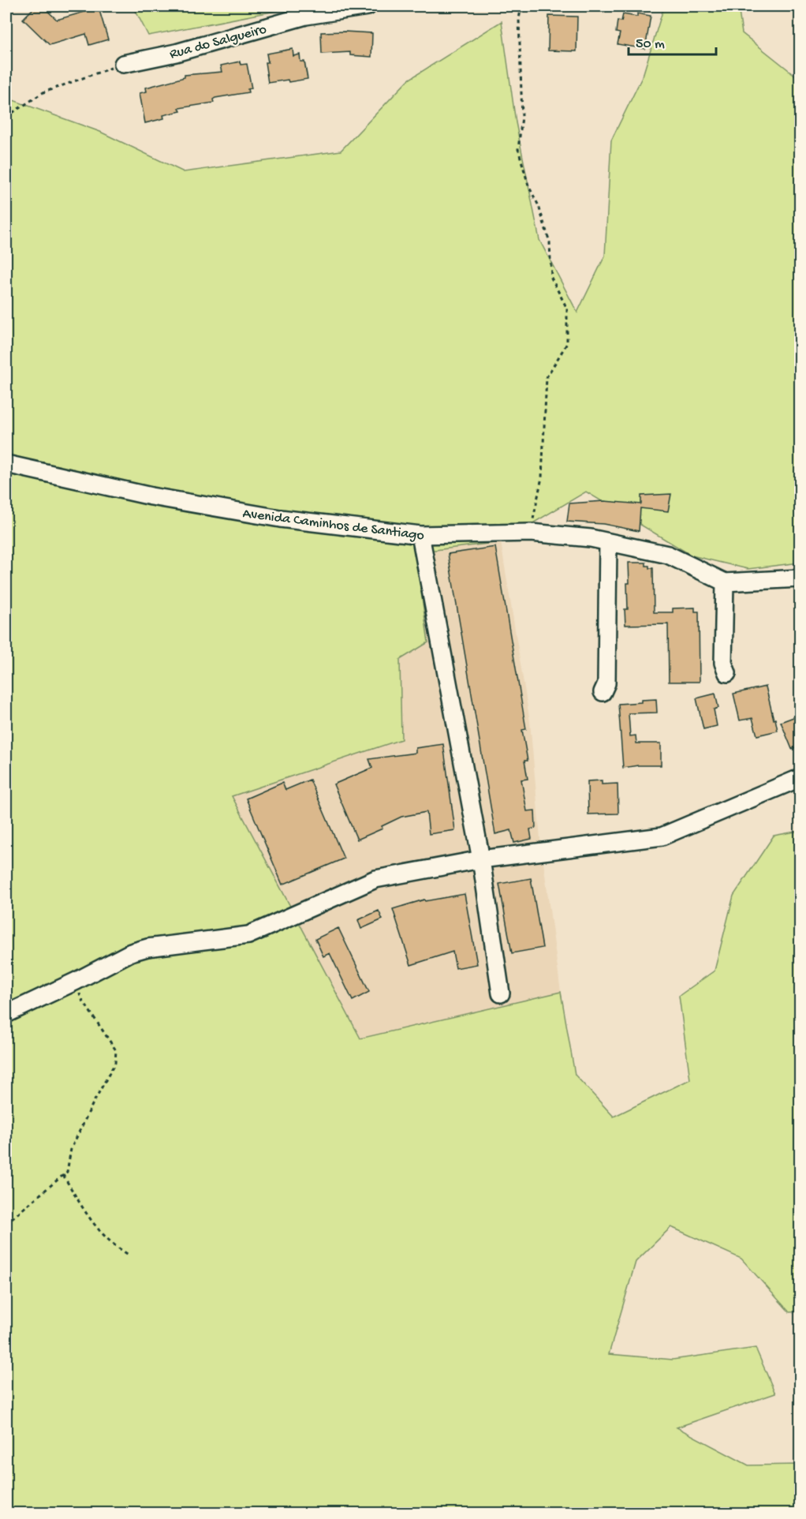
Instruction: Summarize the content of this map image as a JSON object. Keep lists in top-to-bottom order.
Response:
{
  "streets": {
    "street": ["Rua do Salgueiro", "Avenida Caminhos de Santiago"]
  },
  "scale_bar": "50 m"
}
